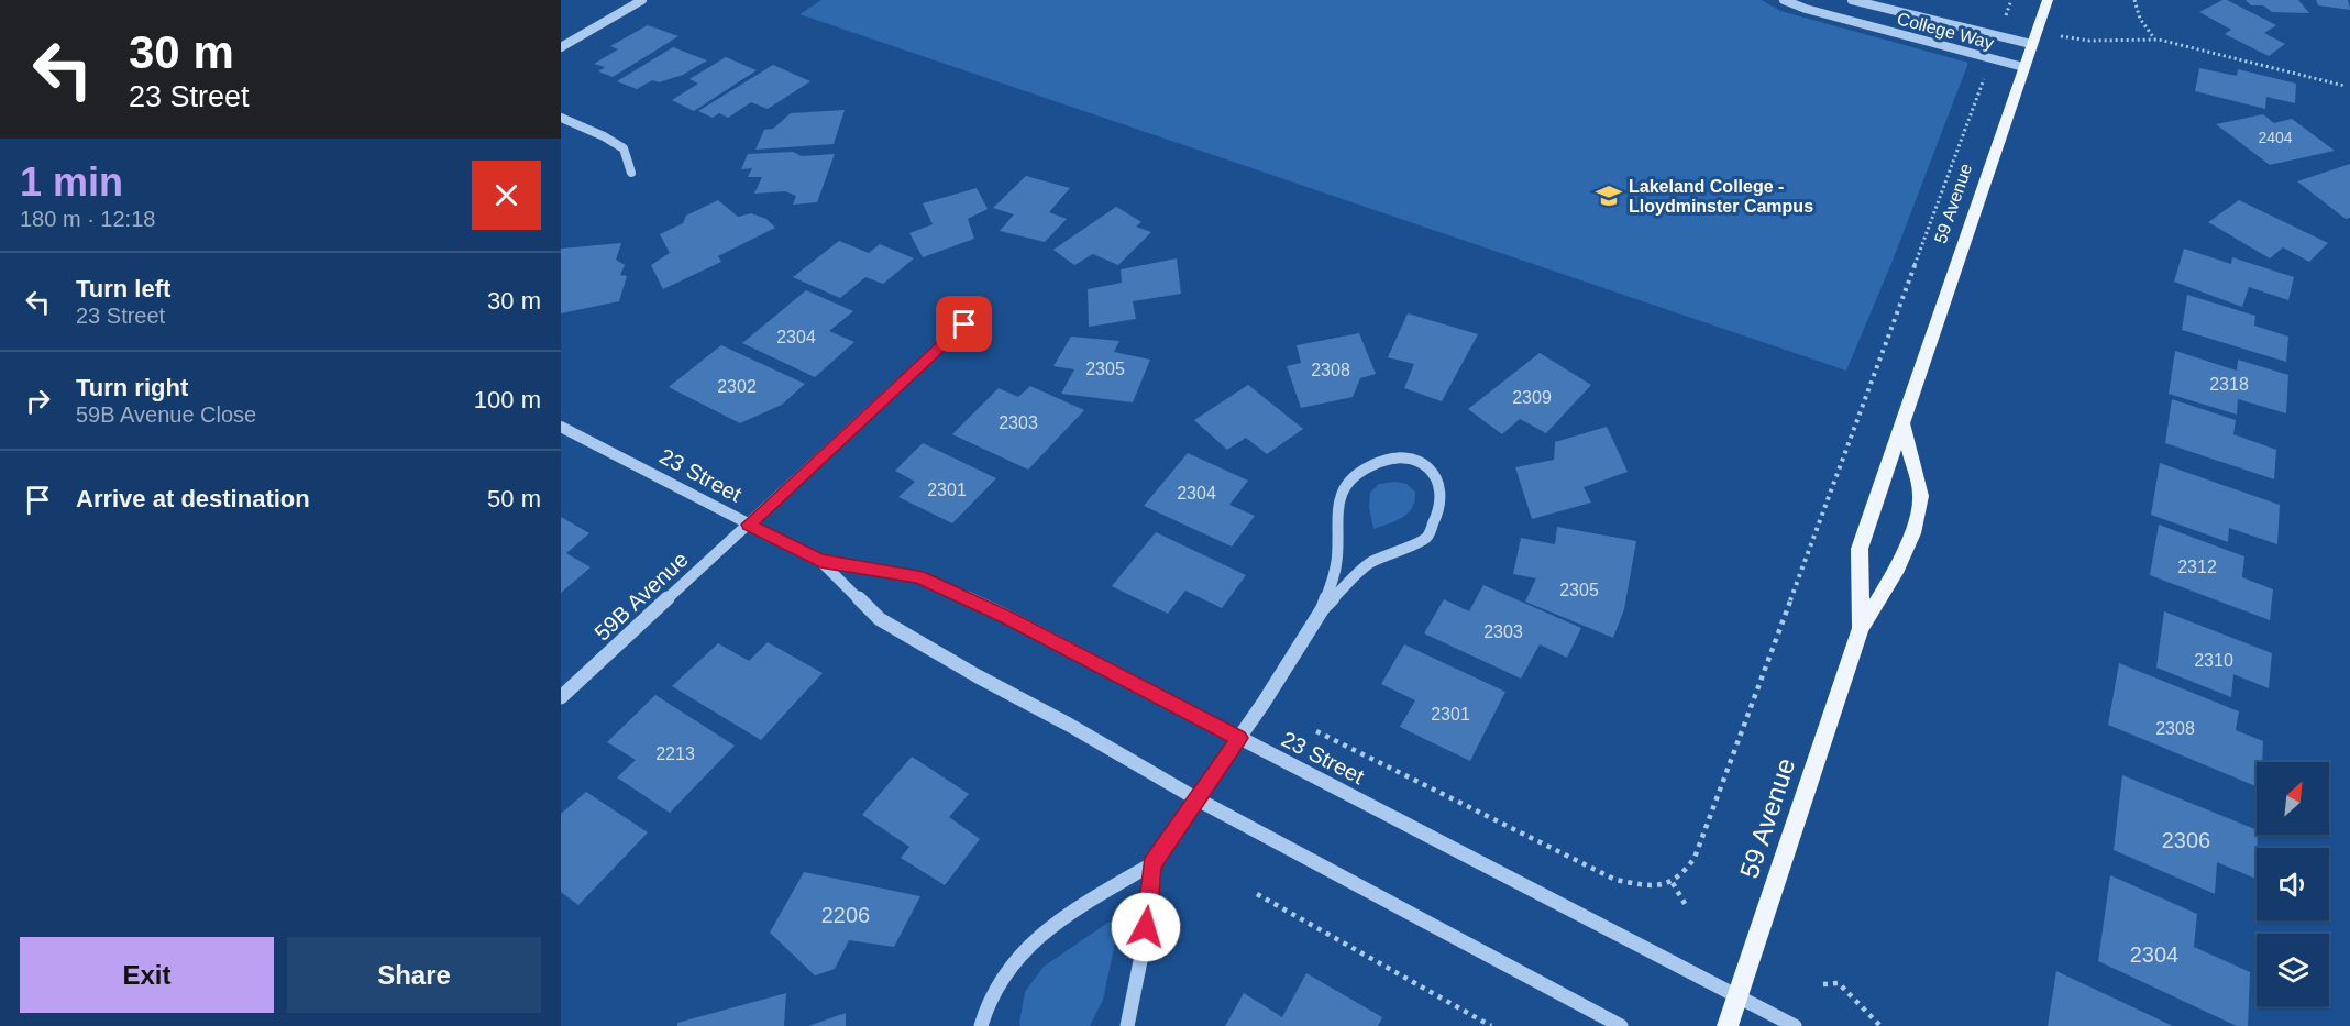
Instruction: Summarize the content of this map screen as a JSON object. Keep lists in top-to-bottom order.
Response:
{
  "streets": {
    "main road": ["59 Avenue"],
    "street": ["College Way", "23 Street", "59B Avenue"]
  },
  "crossings": [
    ["College Way", "59 Avenue"],
    ["59 Avenue", "23 Street"],
    ["23 Street", "59B Avenue"]
  ],
  "places": {
    "school or university": ["Lakeland College - Lloydminster Campus"]
  },
  "house_numbers": [
    "2404",
    "2304",
    "2305",
    "2308",
    "2318",
    "2302",
    "2309",
    "2303",
    "2301",
    "2304",
    "2312",
    "2305",
    "2303",
    "2310",
    "2301",
    "2308",
    "2213",
    "2306",
    "2206",
    "2304"
  ],
  "north": "top right",
  "page": {
    "turn": ["30 m", "23 Street"],
    "heading": ["1 min", "180 m · 12:18"],
    "list": [
      {
        "name": "Turn left",
        "note": "23 Street",
        "value": "30 m"
      },
      {
        "name": "Turn right",
        "note": "59B Avenue Close",
        "value": "100 m"
      },
      {
        "name": "Arrive at destination",
        "value": "50 m"
      }
    ],
    "buttons": ["Exit", "Share"]
  }
}
